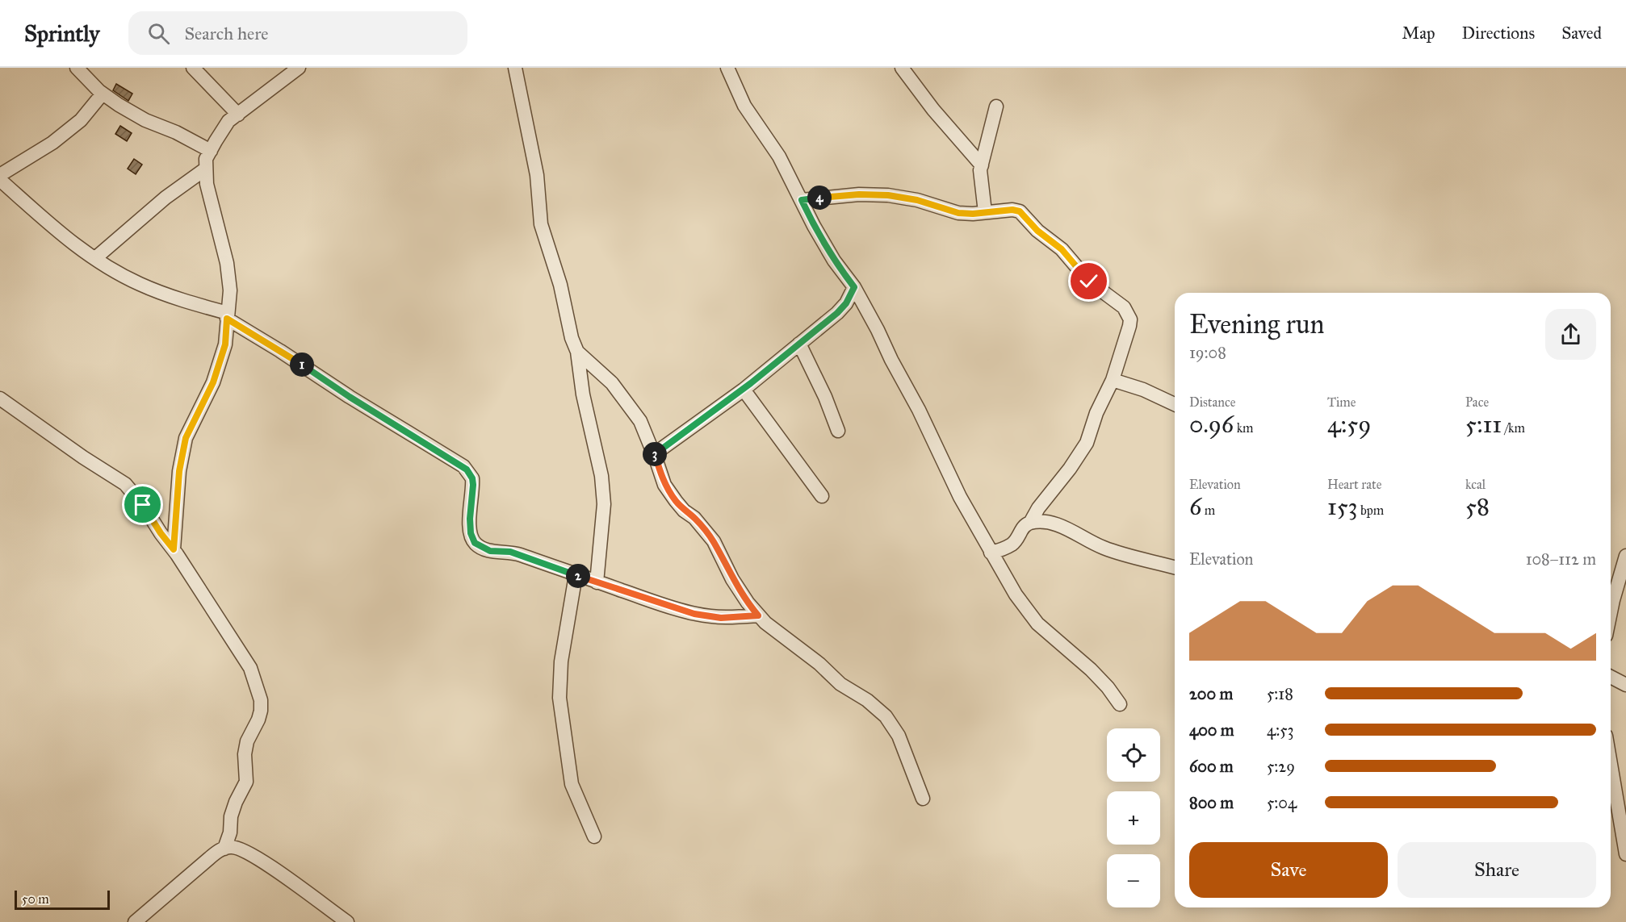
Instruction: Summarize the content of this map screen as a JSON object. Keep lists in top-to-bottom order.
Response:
{
  "scale_bar": "50 m",
  "page": {
    "header": "Sprintly",
    "search": "Search here",
    "nav": ["Map", "Directions", "Saved"],
    "pins": [
      "4",
      "1",
      "3",
      "2"
    ],
    "heading": ["Evening run", "19:08"],
    "stats": [
      ["Distance", "0.96 km"],
      ["Time", "4:59"],
      ["Pace", "5:11 /km"],
      ["Elevation", "6 m"],
      ["Heart rate", "153 bpm"],
      ["kcal", "58"]
    ],
    "chart": ["Elevation", "108–112 m"],
    "list": [
      {
        "name": "200 m",
        "note": "5:18"
      },
      {
        "name": "400 m",
        "note": "4:53"
      },
      {
        "name": "600 m",
        "note": "5:29"
      },
      {
        "name": "800 m",
        "note": "5:04"
      }
    ],
    "map_buttons": ["+", "−"],
    "buttons": ["Save", "Share"],
    "scale": "50 m"
  }
}
